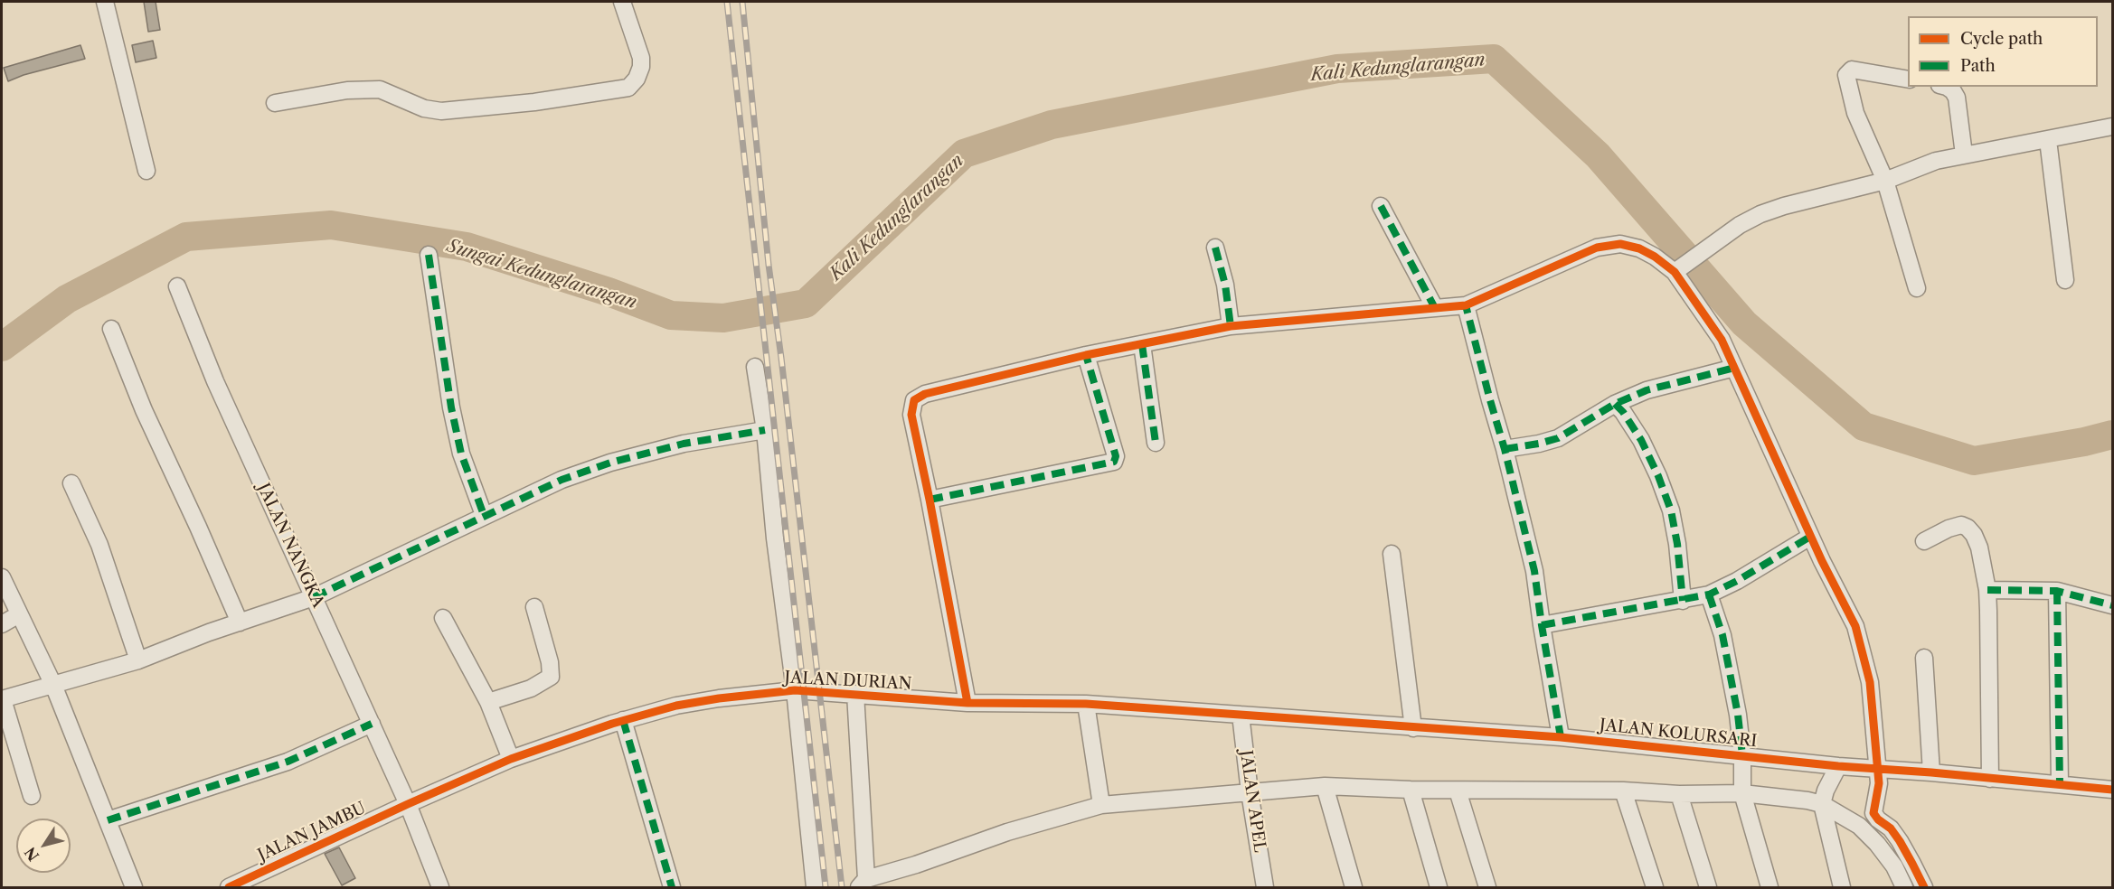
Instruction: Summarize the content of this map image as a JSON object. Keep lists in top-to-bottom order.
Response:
{
  "streets": {
    "street": [
      "JALAN NANGKA",
      "JALAN DURIAN",
      "JALAN KOLURSARI",
      "JALAN APEL",
      "JALAN JAMBU"
    ]
  },
  "crossings": [
    ["JALAN NANGKA", "JALAN DURIAN"],
    ["JALAN NANGKA", "JALAN JAMBU"],
    ["JALAN DURIAN", "JALAN KOLURSARI"],
    ["JALAN DURIAN", "JALAN APEL"],
    ["JALAN DURIAN", "JALAN JAMBU"],
    ["JALAN KOLURSARI", "JALAN APEL"]
  ],
  "water": ["Kali Kedunglarangan", "Sungai Kedunglarangan"],
  "legend": ["Cycle path", "Path"],
  "north": "bottom left"
}
